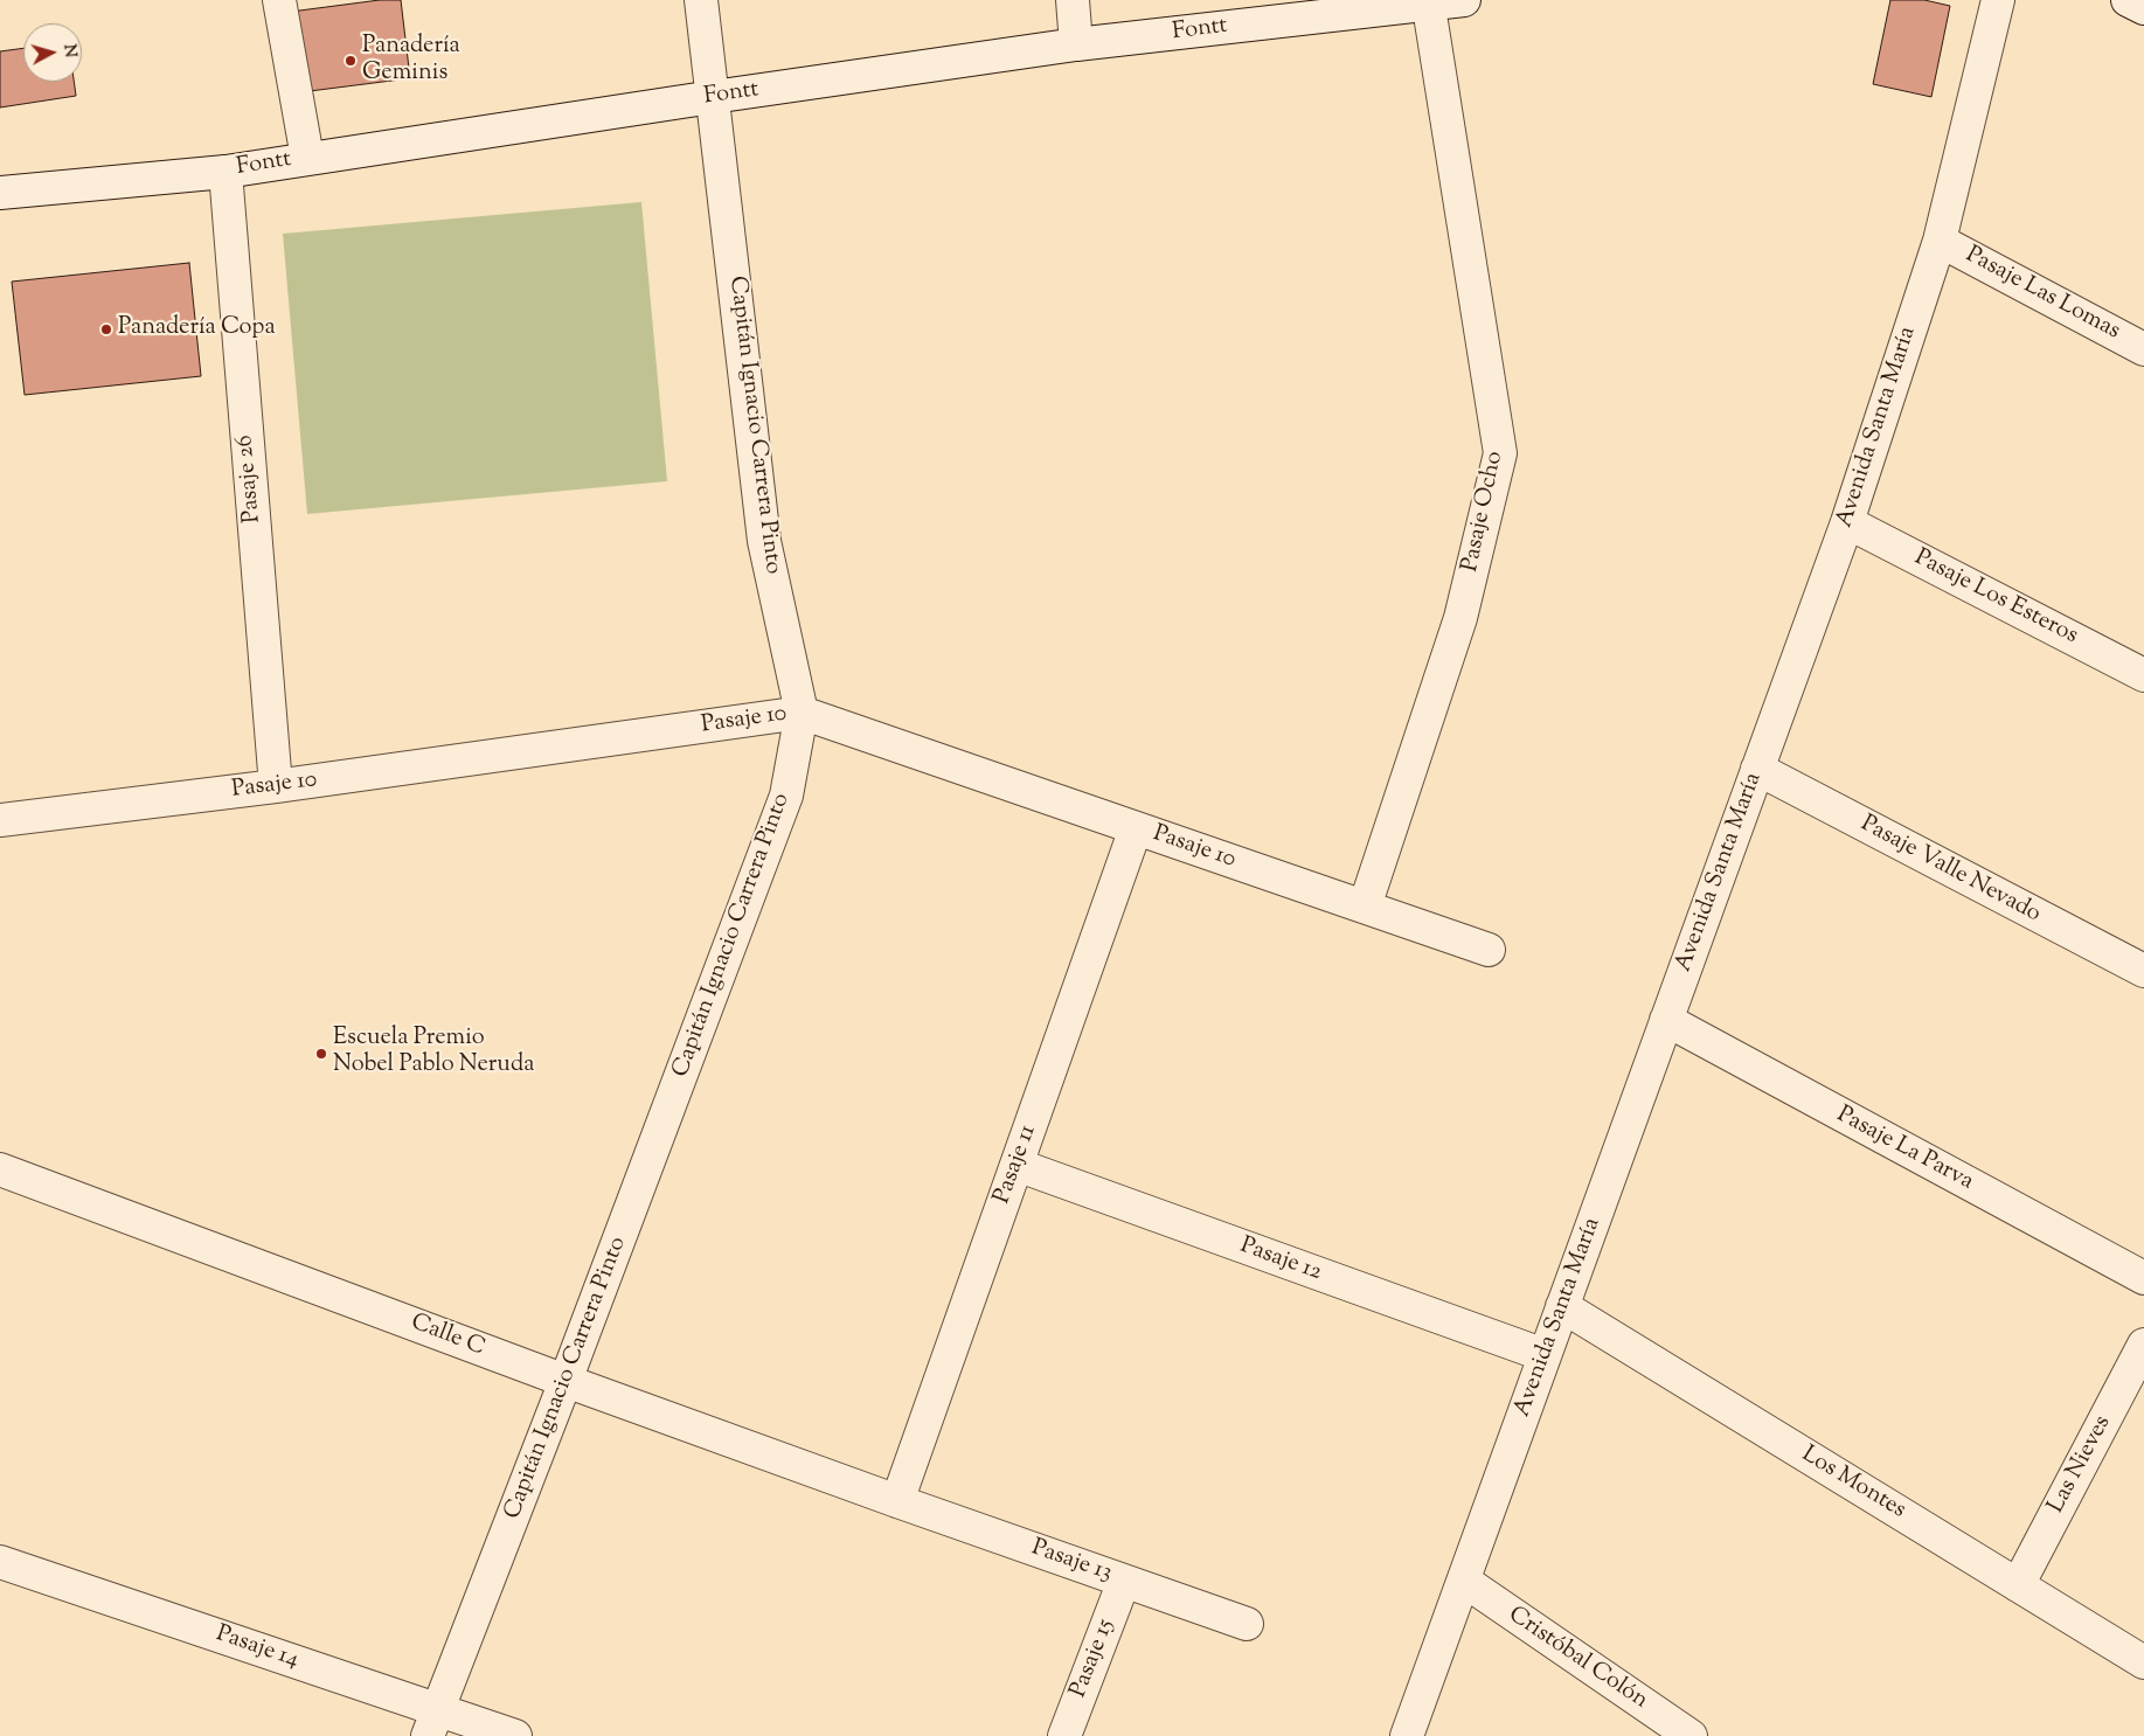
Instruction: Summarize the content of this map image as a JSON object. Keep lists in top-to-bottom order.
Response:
{
  "streets": {
    "street": [
      "Fontt",
      "Pasaje Las Lomas",
      "Capitán Ignacio Carrera Pinto",
      "Avenida Santa María",
      "Pasaje 26",
      "Pasaje Ocho",
      "Pasaje Los Esteros",
      "Pasaje 10",
      "Pasaje Valle Nevado",
      "Pasaje La Parva",
      "Pasaje 11",
      "Pasaje 12",
      "Calle C",
      "Las Nieves",
      "Los Montes",
      "Pasaje 13",
      "Pasaje 14",
      "Pasaje 15",
      "Cristóbal Colón"
    ]
  },
  "crossings": [
    ["Fontt", "Capitán Ignacio Carrera Pinto"],
    ["Fontt", "Pasaje 26"],
    ["Fontt", "Pasaje Ocho"],
    ["Pasaje Las Lomas", "Avenida Santa María"],
    ["Capitán Ignacio Carrera Pinto", "Pasaje 10"],
    ["Capitán Ignacio Carrera Pinto", "Calle C"],
    ["Capitán Ignacio Carrera Pinto", "Pasaje 14"],
    ["Avenida Santa María", "Pasaje Los Esteros"],
    ["Avenida Santa María", "Pasaje Valle Nevado"],
    ["Avenida Santa María", "Pasaje La Parva"],
    ["Avenida Santa María", "Pasaje 12"],
    ["Avenida Santa María", "Los Montes"],
    ["Avenida Santa María", "Cristóbal Colón"],
    ["Pasaje 26", "Pasaje 10"],
    ["Pasaje Ocho", "Pasaje 10"],
    ["Pasaje 10", "Pasaje 11"],
    ["Pasaje 11", "Pasaje 12"],
    ["Pasaje 11", "Calle C"],
    ["Pasaje 11", "Pasaje 13"],
    ["Calle C", "Pasaje 13"],
    ["Las Nieves", "Los Montes"],
    ["Pasaje 13", "Pasaje 15"]
  ],
  "places": ["Panadería Geminis", "Panadería Copa", "Escuela Premio Nobel Pablo Neruda"],
  "north": "right"
}
